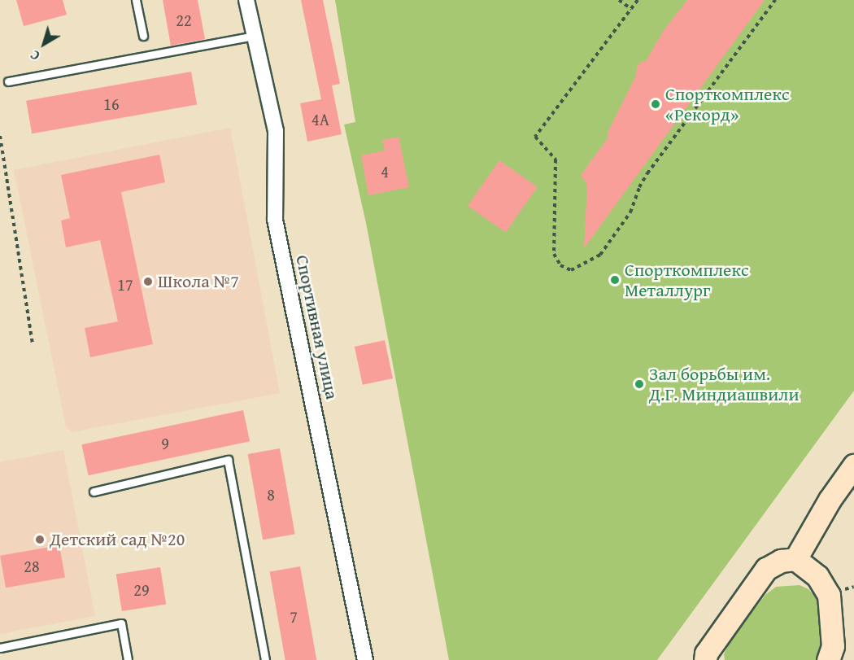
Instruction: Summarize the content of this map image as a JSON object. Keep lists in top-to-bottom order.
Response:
{
  "streets": {
    "street": ["Спортивная улица"]
  },
  "places": [
    "Спорткомплекс «Рекорд»",
    "Спорткомплекс Металлург",
    "Школа №7",
    "Зал борьбы им. Д.Г. Миндиашвили",
    "Детский сад №20"
  ],
  "house_numbers": [
    "22",
    "16",
    "4А",
    "4",
    "17",
    "9",
    "8",
    "28",
    "29",
    "7"
  ],
  "north": "bottom left"
}
